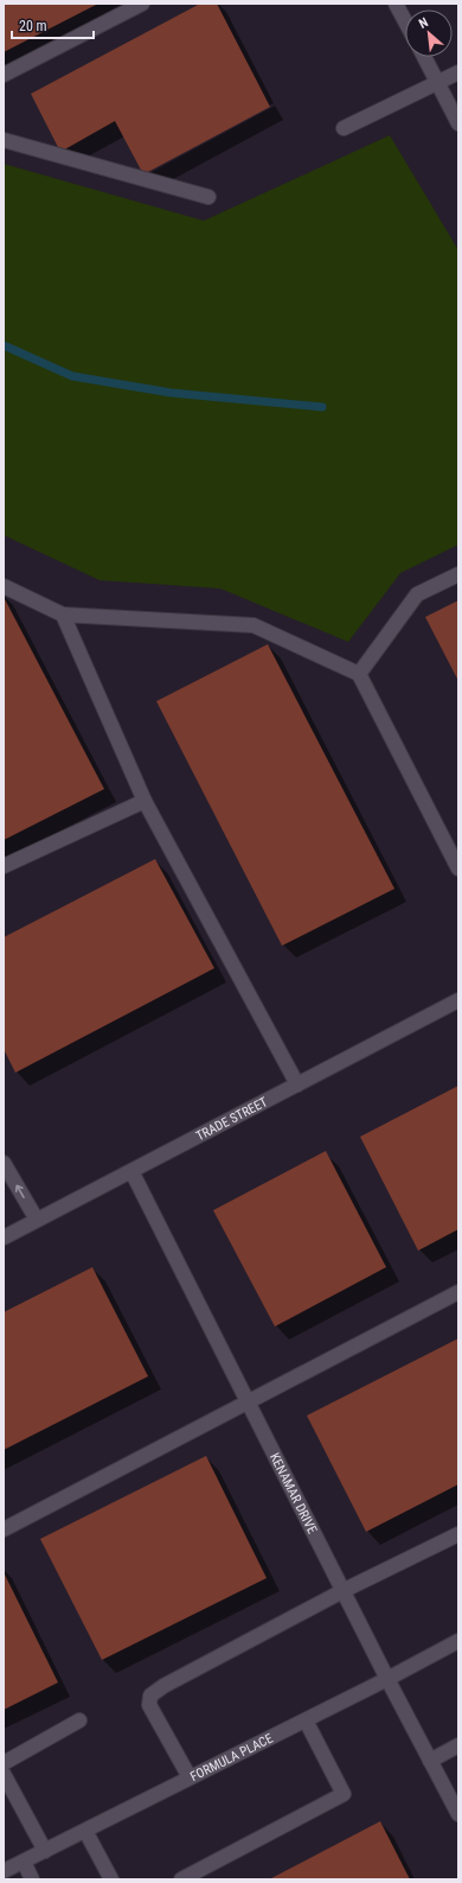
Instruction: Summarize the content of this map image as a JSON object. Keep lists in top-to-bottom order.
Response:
{
  "streets": {
    "street": ["TRADE STREET", "KENAMAR DRIVE", "FORMULA PLACE"]
  },
  "crossings": [
    ["TRADE STREET", "KENAMAR DRIVE"],
    ["KENAMAR DRIVE", "FORMULA PLACE"]
  ],
  "scale_bar": "20 m",
  "north": "top left"
}
